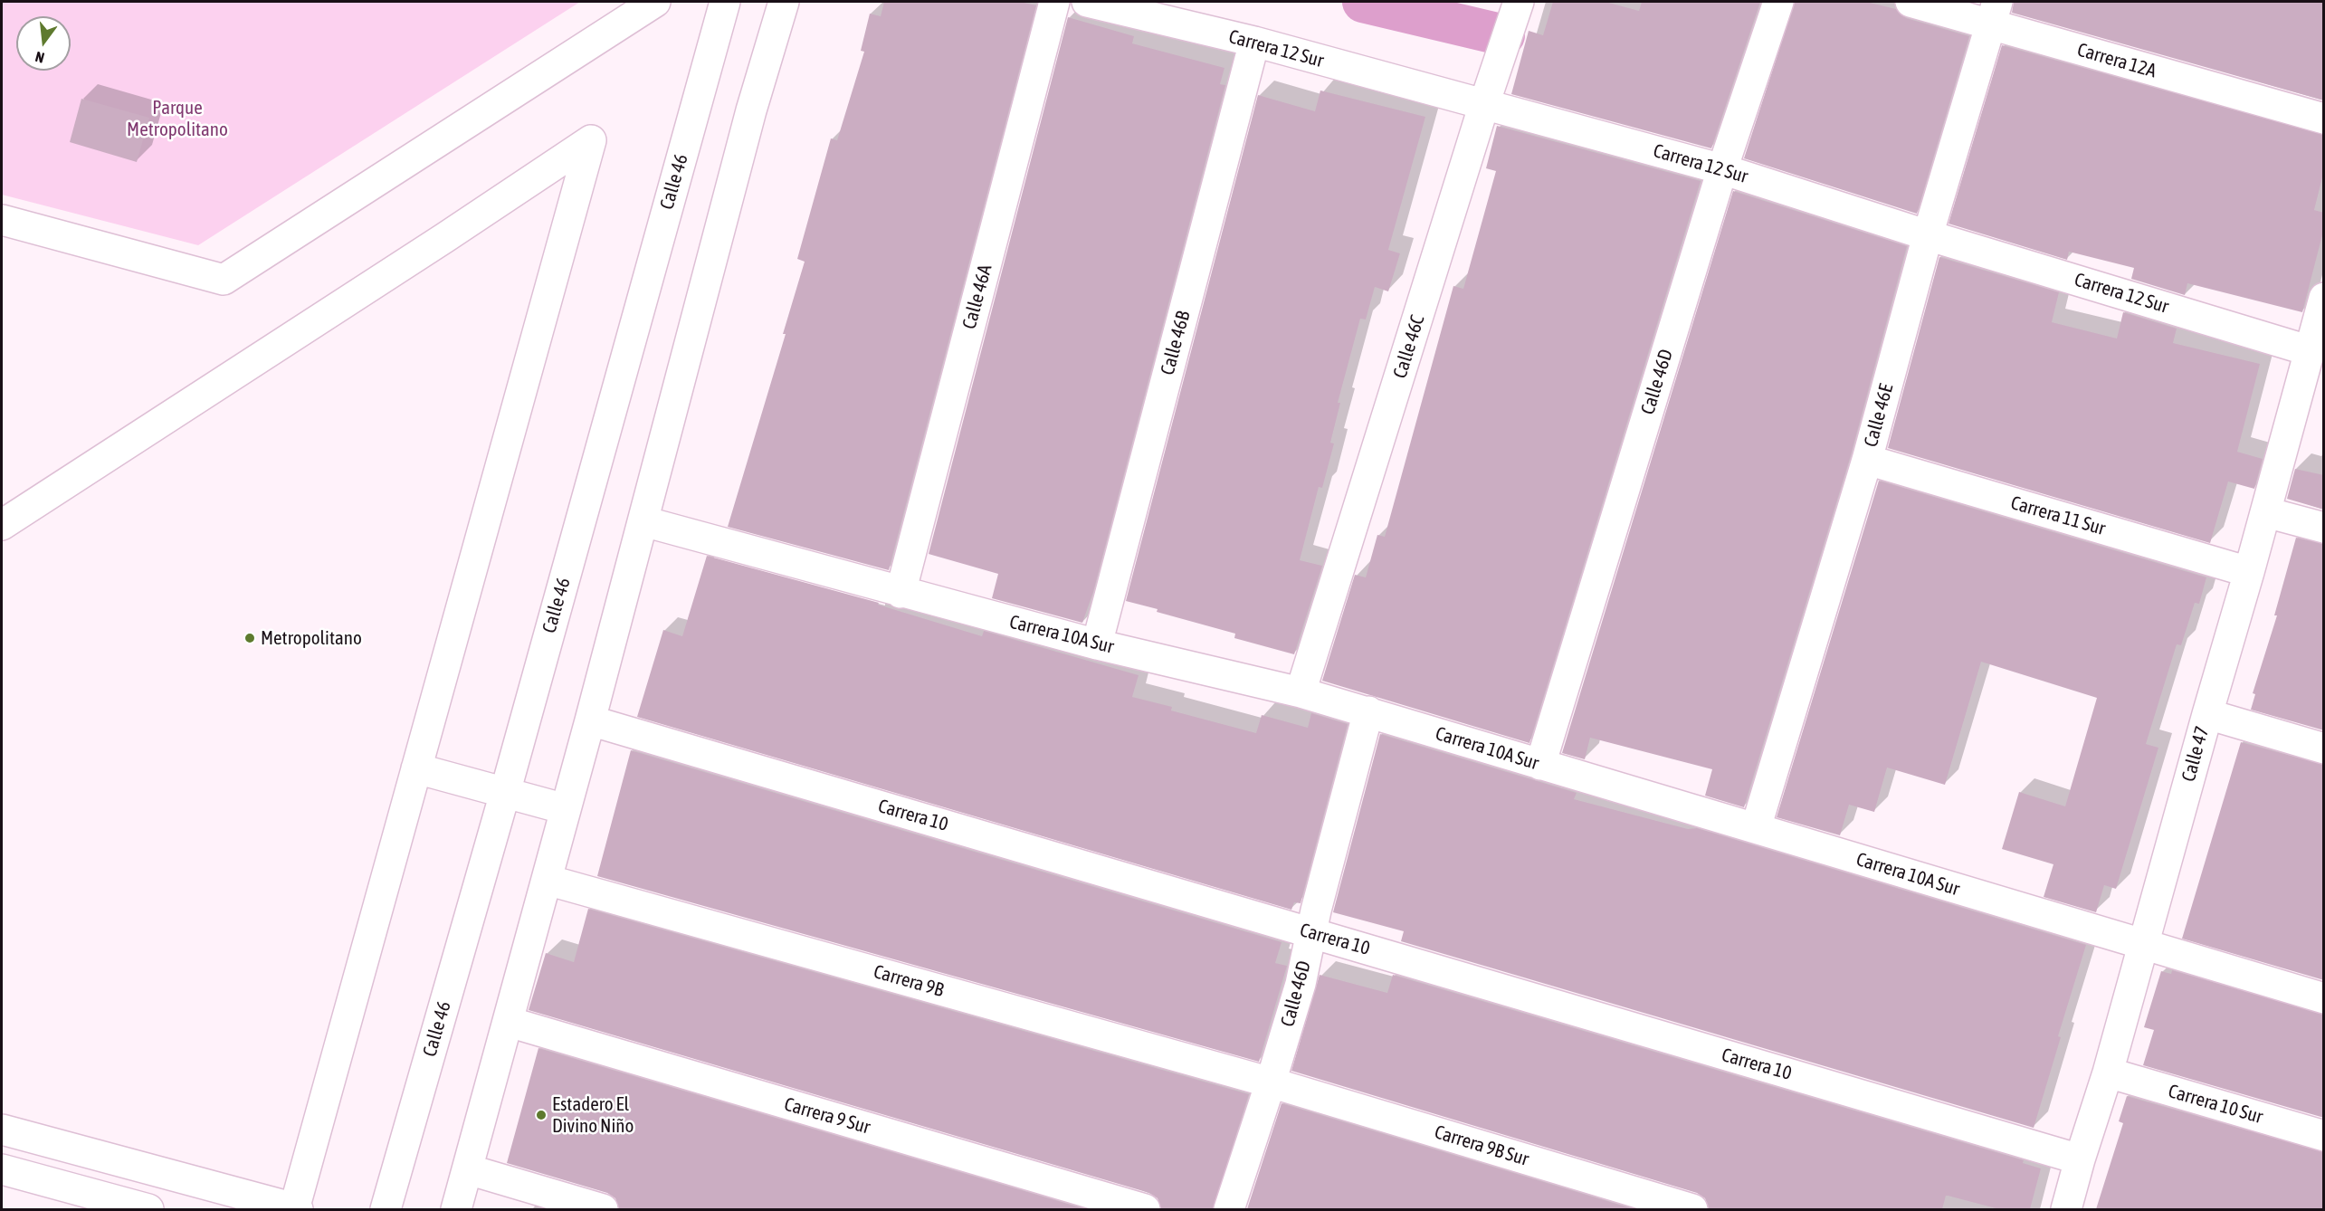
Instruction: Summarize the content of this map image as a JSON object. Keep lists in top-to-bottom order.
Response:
{
  "streets": {
    "street": [
      "Carrera 12 Sur",
      "Carrera 12A",
      "Calle 46",
      "Calle 46A",
      "Calle 46B",
      "Calle 46C",
      "Calle 46D",
      "Calle 46E",
      "Carrera 11 Sur",
      "Carrera 10A Sur",
      "Calle 47",
      "Carrera 10",
      "Carrera 9B",
      "Carrera 10 Sur",
      "Carrera 9 Sur",
      "Carrera 9B Sur"
    ]
  },
  "crossings": [
    ["Carrera 12 Sur", "Calle 46B"],
    ["Carrera 12 Sur", "Calle 46C"],
    ["Carrera 12 Sur", "Calle 46D"],
    ["Carrera 12 Sur", "Calle 46E"],
    ["Carrera 12 Sur", "Calle 47"],
    ["Carrera 12A", "Calle 46E"],
    ["Calle 46A", "Carrera 10A Sur"],
    ["Calle 46B", "Carrera 10A Sur"],
    ["Calle 46C", "Carrera 10A Sur"],
    ["Calle 46D", "Carrera 10A Sur"],
    ["Calle 46D", "Carrera 10"],
    ["Calle 46D", "Carrera 9B"],
    ["Calle 46D", "Carrera 9B Sur"],
    ["Calle 46E", "Carrera 11 Sur"],
    ["Calle 46E", "Carrera 10A Sur"],
    ["Carrera 11 Sur", "Calle 47"],
    ["Carrera 10A Sur", "Calle 47"],
    ["Calle 47", "Carrera 10"],
    ["Calle 47", "Carrera 10 Sur"],
    ["Carrera 9B", "Carrera 9B Sur"]
  ],
  "parks": ["Parque Metropolitano"],
  "places": ["Metropolitano", "Estadero El Divino Niño"],
  "north": "bottom"
}
